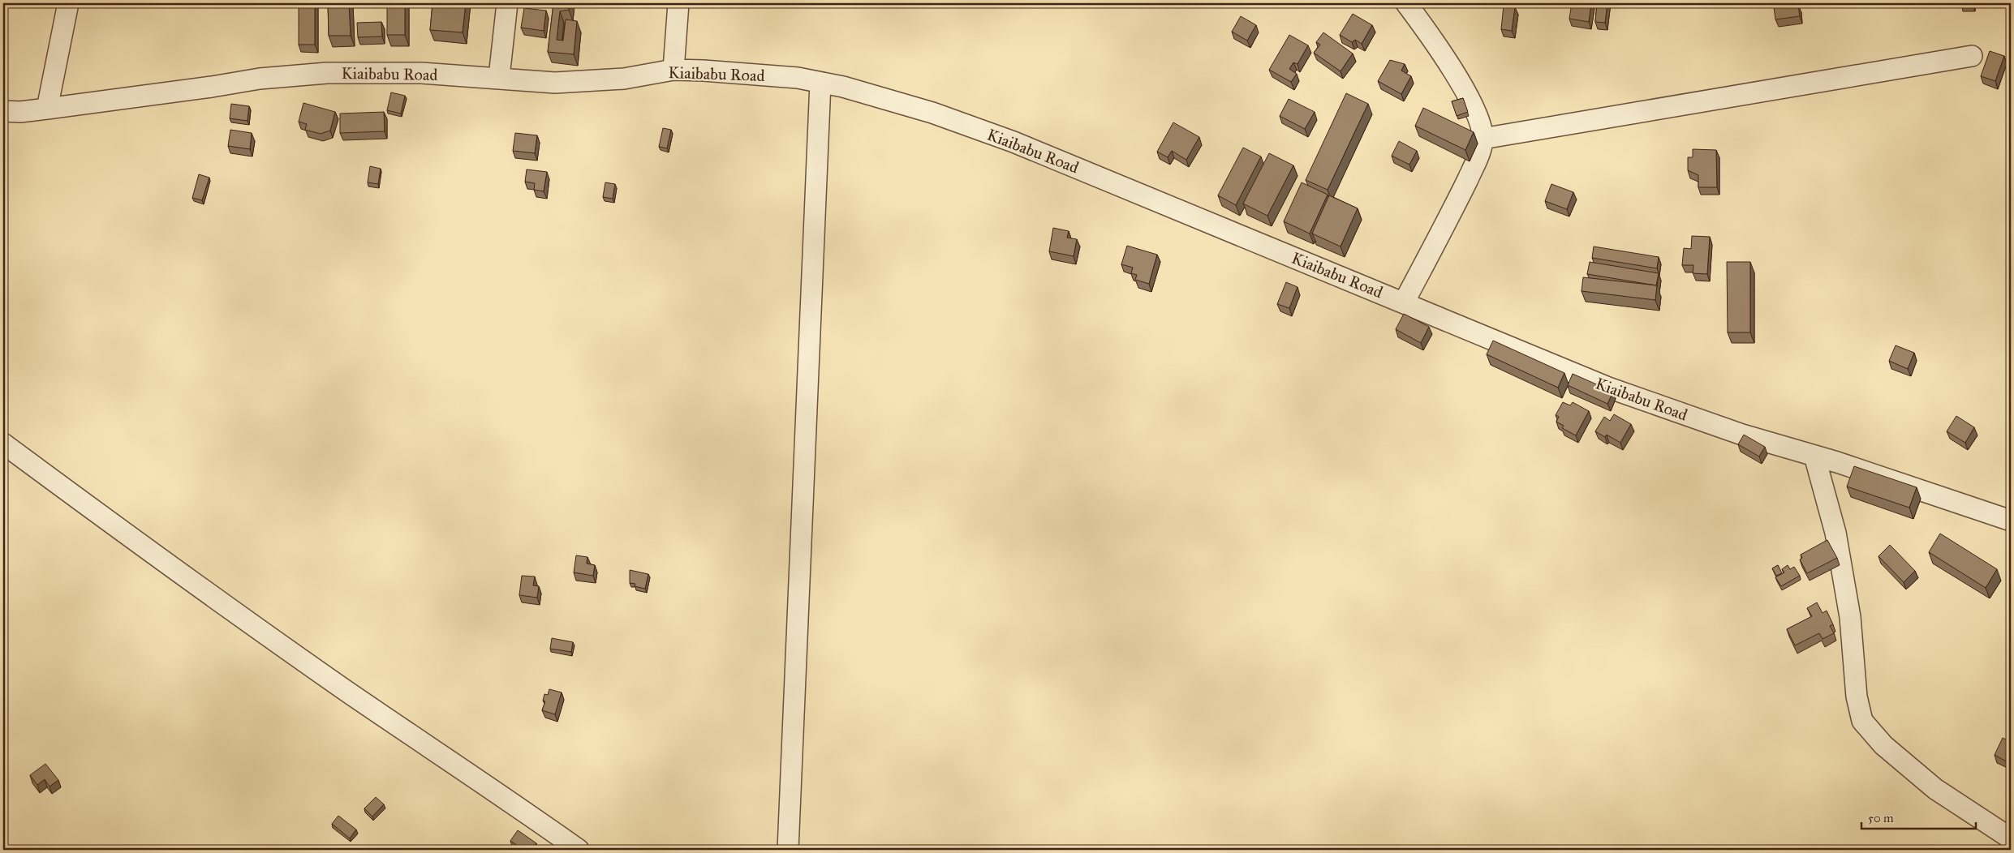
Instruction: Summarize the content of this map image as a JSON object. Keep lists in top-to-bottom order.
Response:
{
  "streets": {
    "street": ["Kiaibabu Road"]
  },
  "scale_bar": "50 m"
}
